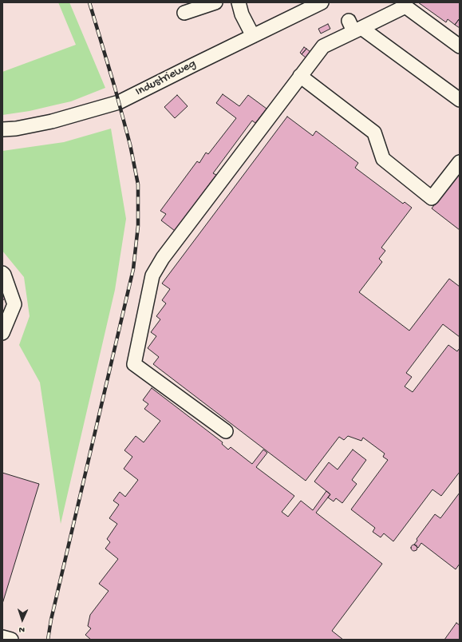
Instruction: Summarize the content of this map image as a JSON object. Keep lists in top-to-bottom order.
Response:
{
  "streets": {
    "street": ["Industrieweg"]
  },
  "north": "bottom"
}
